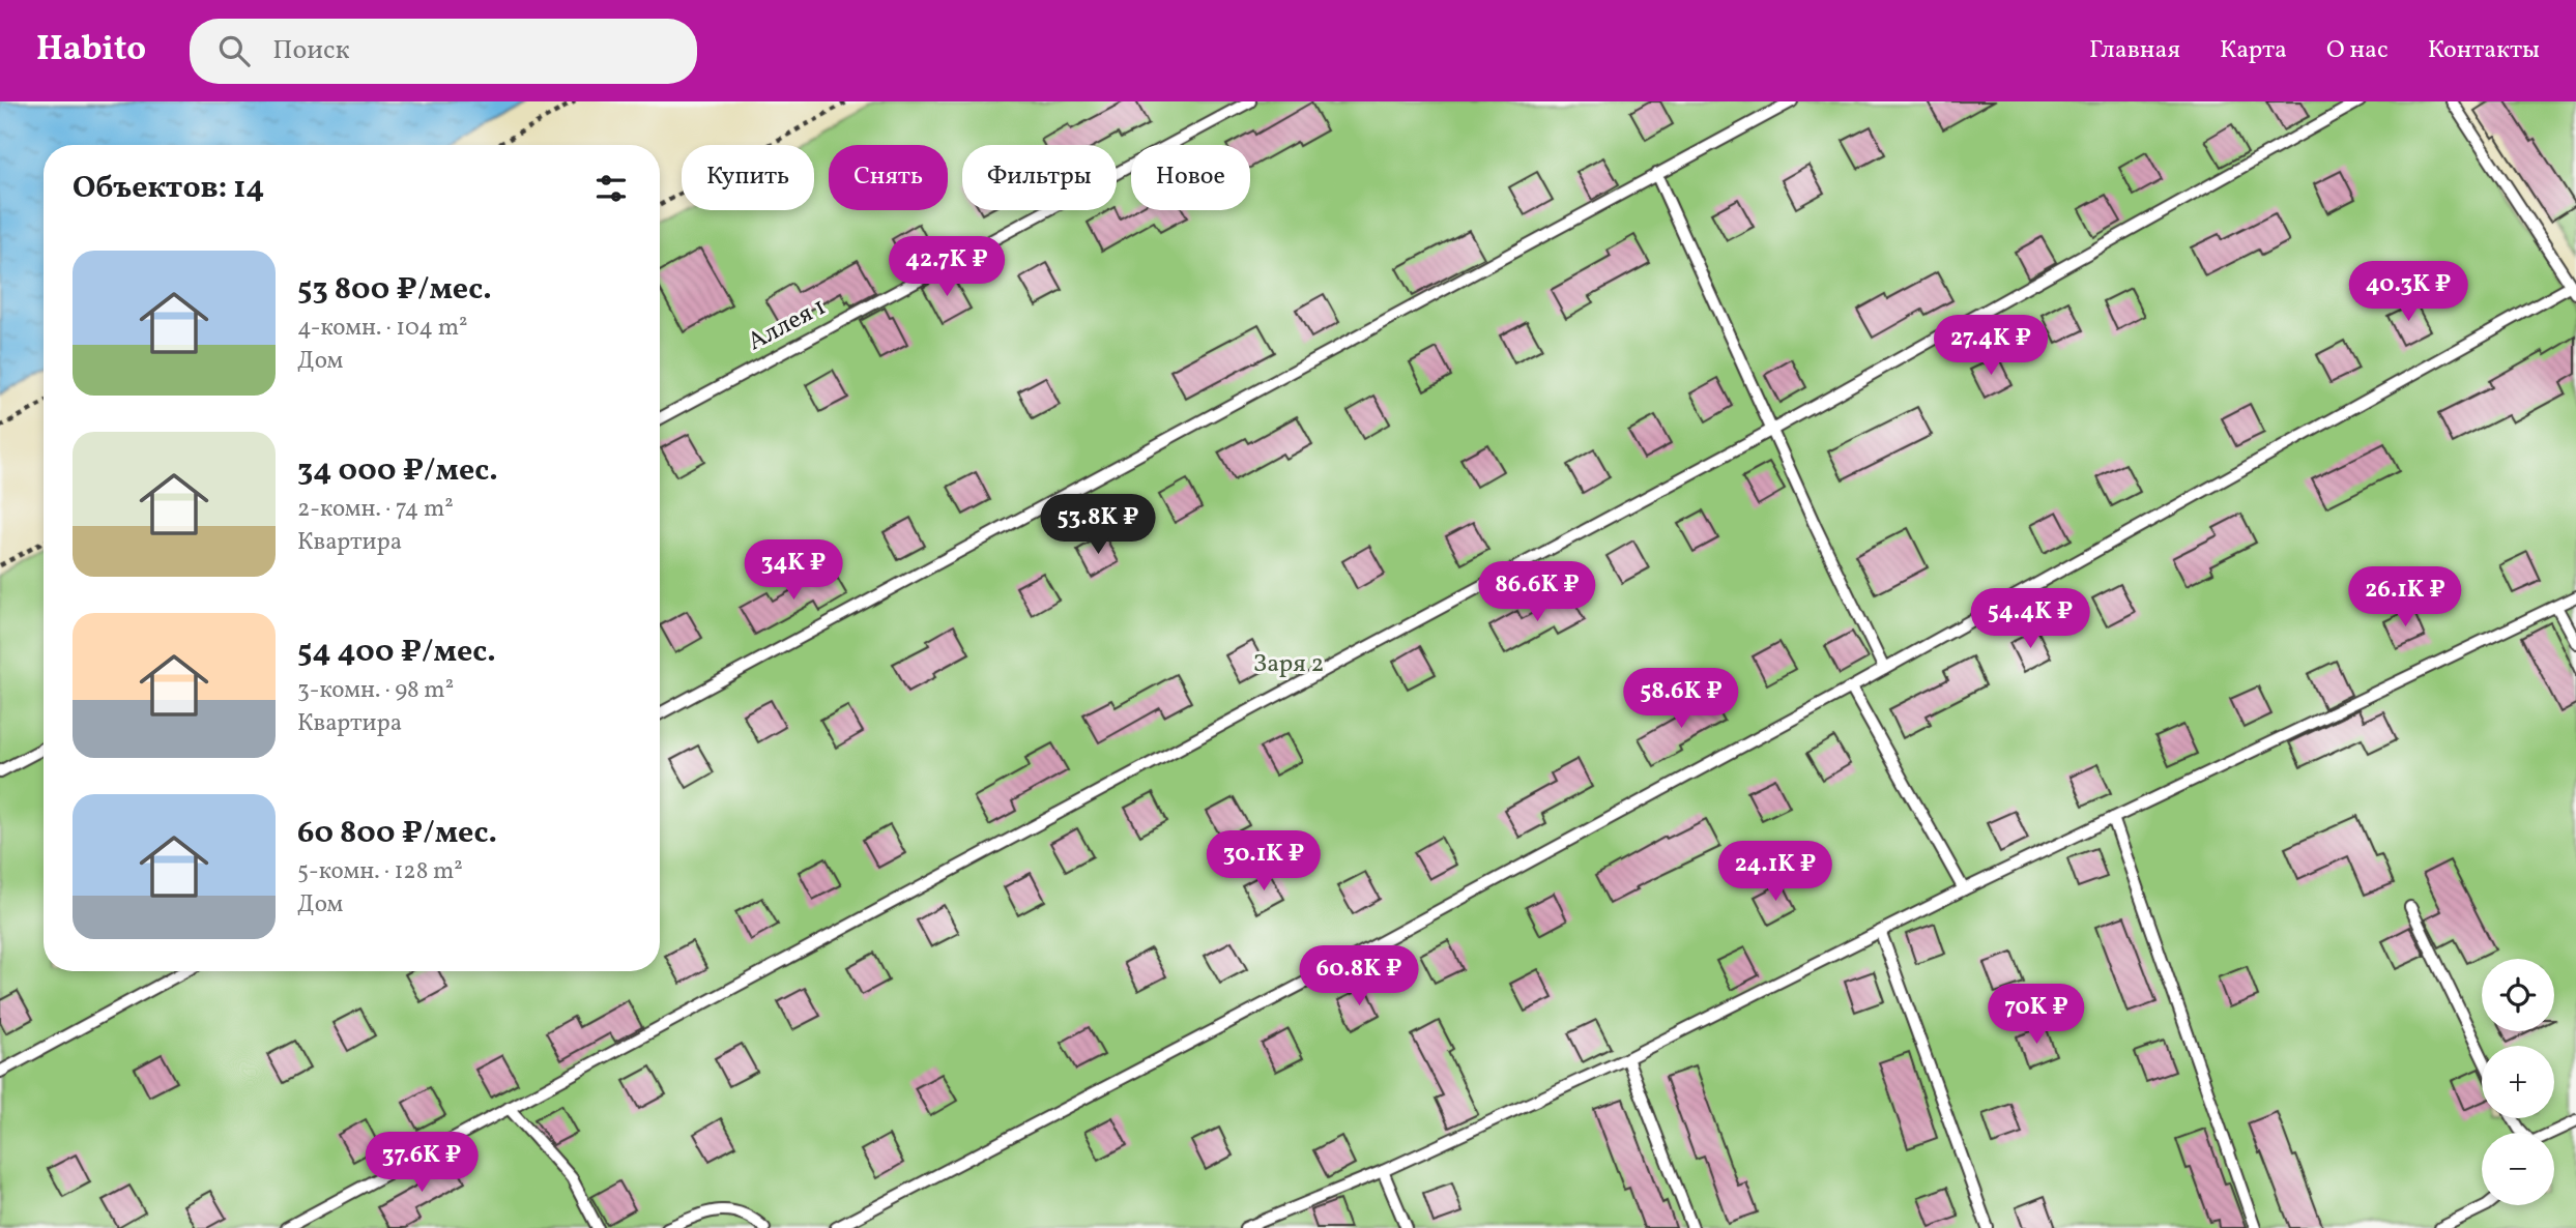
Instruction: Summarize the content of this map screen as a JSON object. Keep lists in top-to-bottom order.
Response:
{
  "streets": {
    "lane": ["Аллея 1"]
  },
  "parks": ["Заря 2"],
  "page": {
    "header": "Habito",
    "search": "Поиск",
    "nav": [
      "Главная",
      "Карта",
      "О нас",
      "Контакты"
    ],
    "chip": [
      "Купить",
      "Снять",
      "Фильтры",
      "Новое"
    ],
    "heading": "Объектов: 14",
    "list": [
      {
        "name": "53 800 ₽/мес.",
        "note": "4-комн. · 104 m² · Дом"
      },
      {
        "name": "34 000 ₽/мес.",
        "note": "2-комн. · 74 m² · Квартира"
      },
      {
        "name": "54 400 ₽/мес.",
        "note": "3-комн. · 98 m² · Квартира"
      },
      {
        "name": "60 800 ₽/мес.",
        "note": "5-комн. · 128 m² · Дом"
      }
    ],
    "price": [
      "42.7K ₽",
      "40.3K ₽",
      "27.4K ₽",
      "53.8K ₽",
      "34K ₽",
      "86.6K ₽",
      "26.1K ₽",
      "54.4K ₽",
      "58.6K ₽",
      "30.1K ₽",
      "24.1K ₽",
      "60.8K ₽",
      "70K ₽",
      "37.6K ₽"
    ],
    "map_buttons": ["+", "−"]
  }
}
